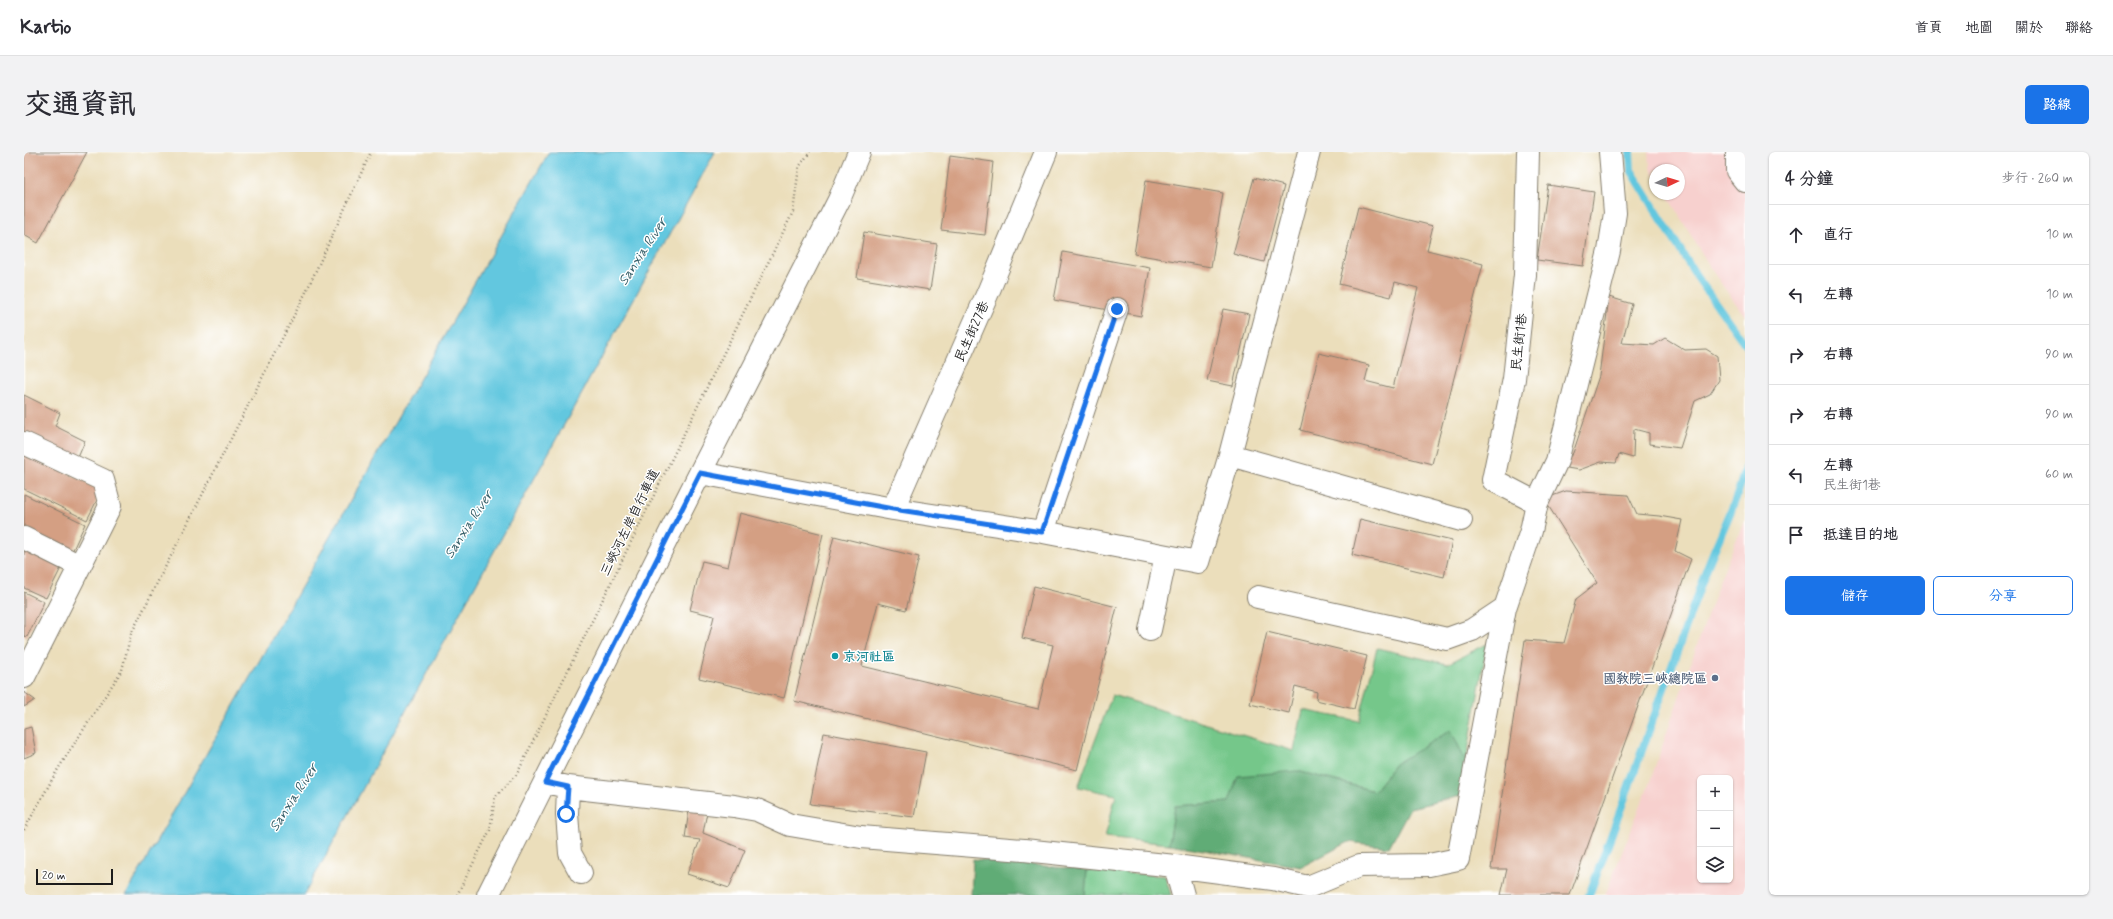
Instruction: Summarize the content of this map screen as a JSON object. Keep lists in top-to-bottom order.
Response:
{
  "streets": {
    "street": ["民生街27巷", "民生街1巷"],
    "path": ["三峽河左岸自行車道"]
  },
  "water": ["Sanxia River"],
  "places": ["京河社區", "國教院三峽總院區"],
  "scale_bar": "20 m",
  "north": "right",
  "page": {
    "header": "Kartio",
    "nav": [
      "首頁",
      "地圖",
      "關於",
      "聯絡"
    ],
    "title": "交通資訊",
    "buttons": [
      "路線",
      ["儲存", "分享"]
    ],
    "heading": ["4 分鐘", "步行 · 260 m"],
    "list": [
      ["直行", "10 m"],
      ["左轉", "10 m"],
      ["右轉", "90 m"],
      ["右轉", "90 m"],
      ["左轉", "民生街1巷", "60 m"],
      "抵達目的地"
    ],
    "map_buttons": ["+", "−"],
    "scale": "20 m"
  }
}
